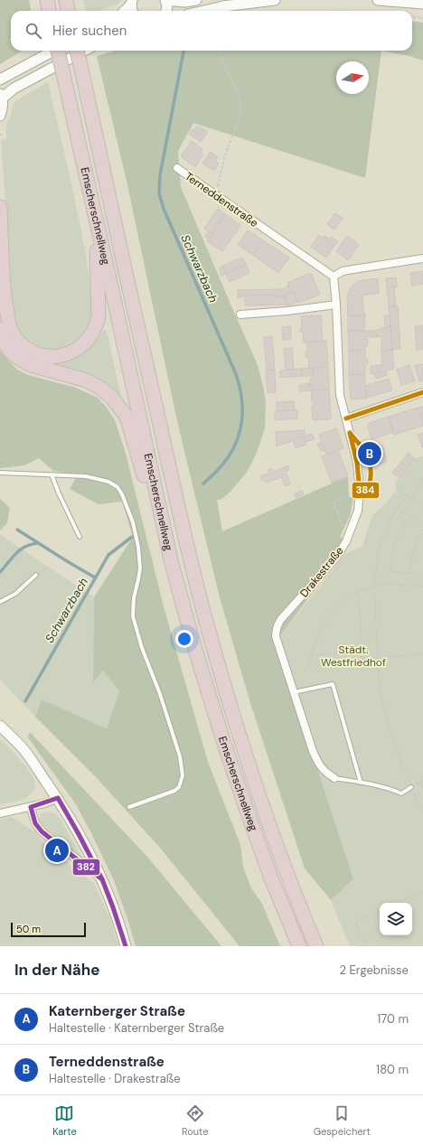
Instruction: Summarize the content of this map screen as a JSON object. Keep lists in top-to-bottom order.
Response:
{
  "streets": {
    "highway": ["Emscherschnellweg"],
    "street": ["Terneddenstraße", "Drakestraße"]
  },
  "crossings": [
    ["Terneddenstraße", "Drakestraße"]
  ],
  "water": ["Schwarzbach"],
  "parks": ["Städt. Westfriedhof"],
  "lines": ["transit line 384", "transit line 382"],
  "scale_bar": "50 m",
  "north": "right",
  "page": {
    "search": "Hier suchen",
    "pins": ["B", "A"],
    "scale": "50 m",
    "heading": ["In der Nähe", "2 Ergebnisse"],
    "list": [
      {
        "mark": "A",
        "name": "Katernberger Straße",
        "note": "Haltestelle · Katernberger Straße",
        "value": "170 m"
      },
      {
        "mark": "B",
        "name": "Terneddenstraße",
        "note": "Haltestelle · Drakestraße",
        "value": "180 m"
      }
    ],
    "nav": ["Karte", "Route", "Gespeichert"]
  }
}
